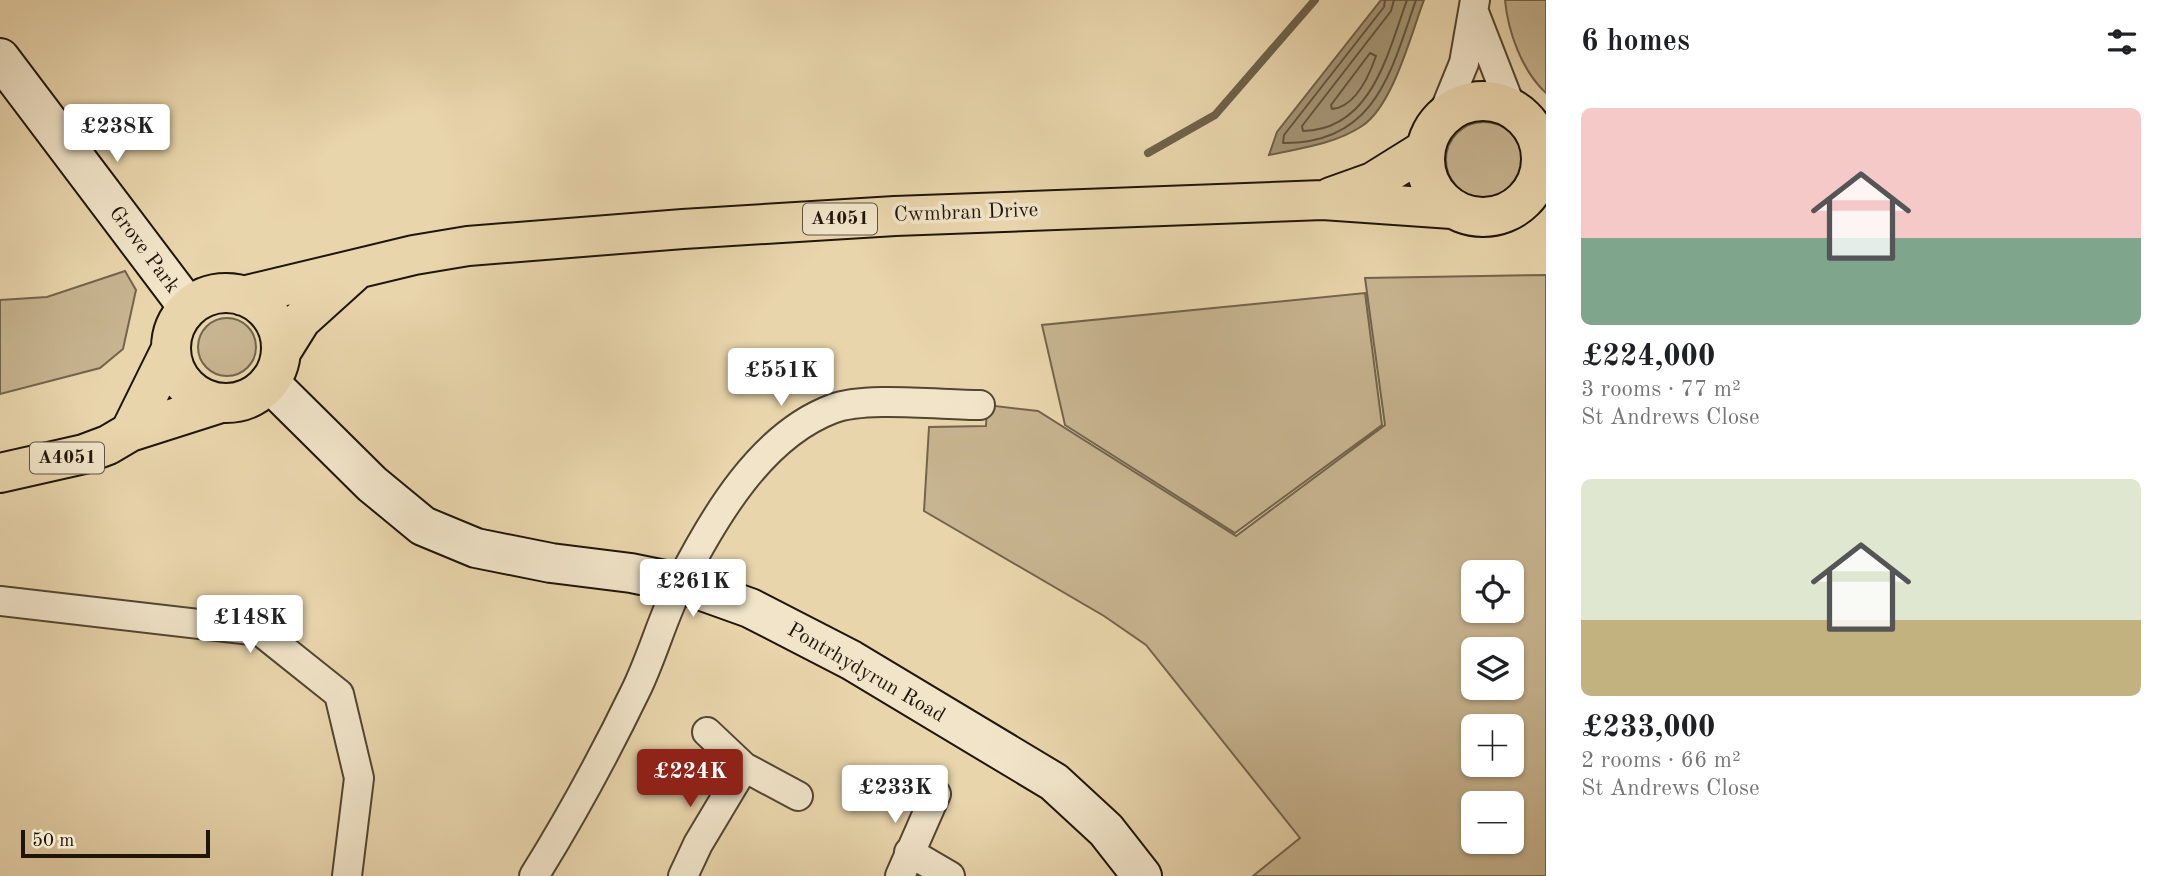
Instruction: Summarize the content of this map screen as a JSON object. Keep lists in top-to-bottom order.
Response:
{
  "streets": {
    "main road": ["Cwmbran Drive", "A4051"],
    "street": ["Grove Park", "Pontrhydyrun Road"]
  },
  "crossings": [
    ["Cwmbran Drive", "A4051"],
    ["A4051", "Grove Park"],
    ["A4051", "Pontrhydyrun Road"],
    ["Grove Park", "Pontrhydyrun Road"]
  ],
  "scale_bar": "50 m",
  "page": {
    "heading": "6 homes",
    "list": [
      {
        "name": "£224,000",
        "note": "3 rooms · 77 m² · St Andrews Close"
      },
      {
        "name": "£233,000",
        "note": "2 rooms · 66 m² · St Andrews Close"
      }
    ],
    "price": [
      "£238K",
      "£551K",
      "£261K",
      "£148K",
      "£224K",
      "£233K"
    ],
    "map_buttons": ["+", "−"],
    "scale": "50 m"
  }
}
